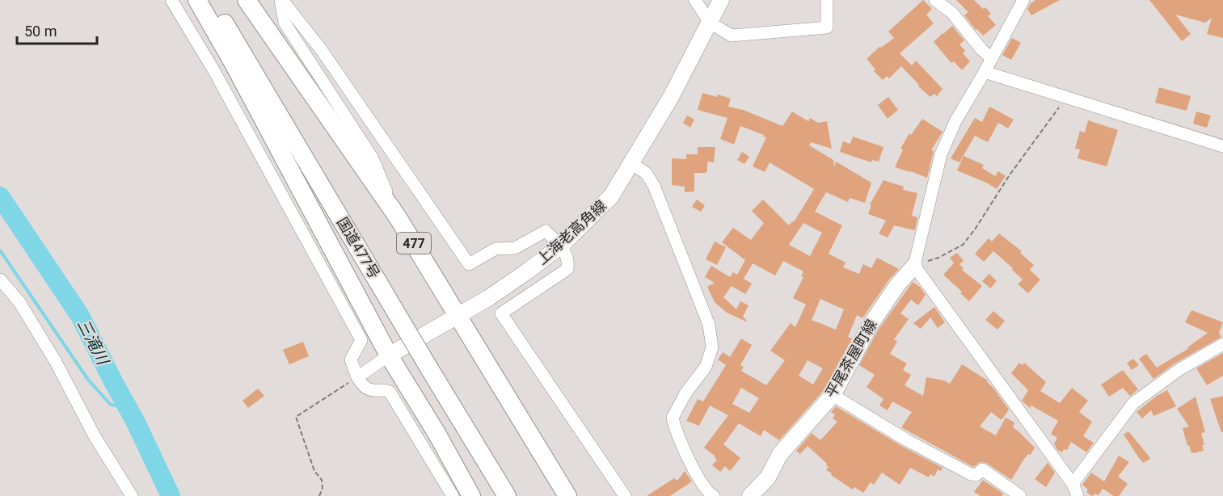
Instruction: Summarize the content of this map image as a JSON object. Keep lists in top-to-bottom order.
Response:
{
  "streets": {
    "highway": ["477", "国道477号"],
    "main road": ["上海老高角線", "平尾茶屋町線"]
  },
  "crossings": [
    ["上海老高角線", "477"]
  ],
  "water": ["三滝川"],
  "scale_bar": "50 m"
}
